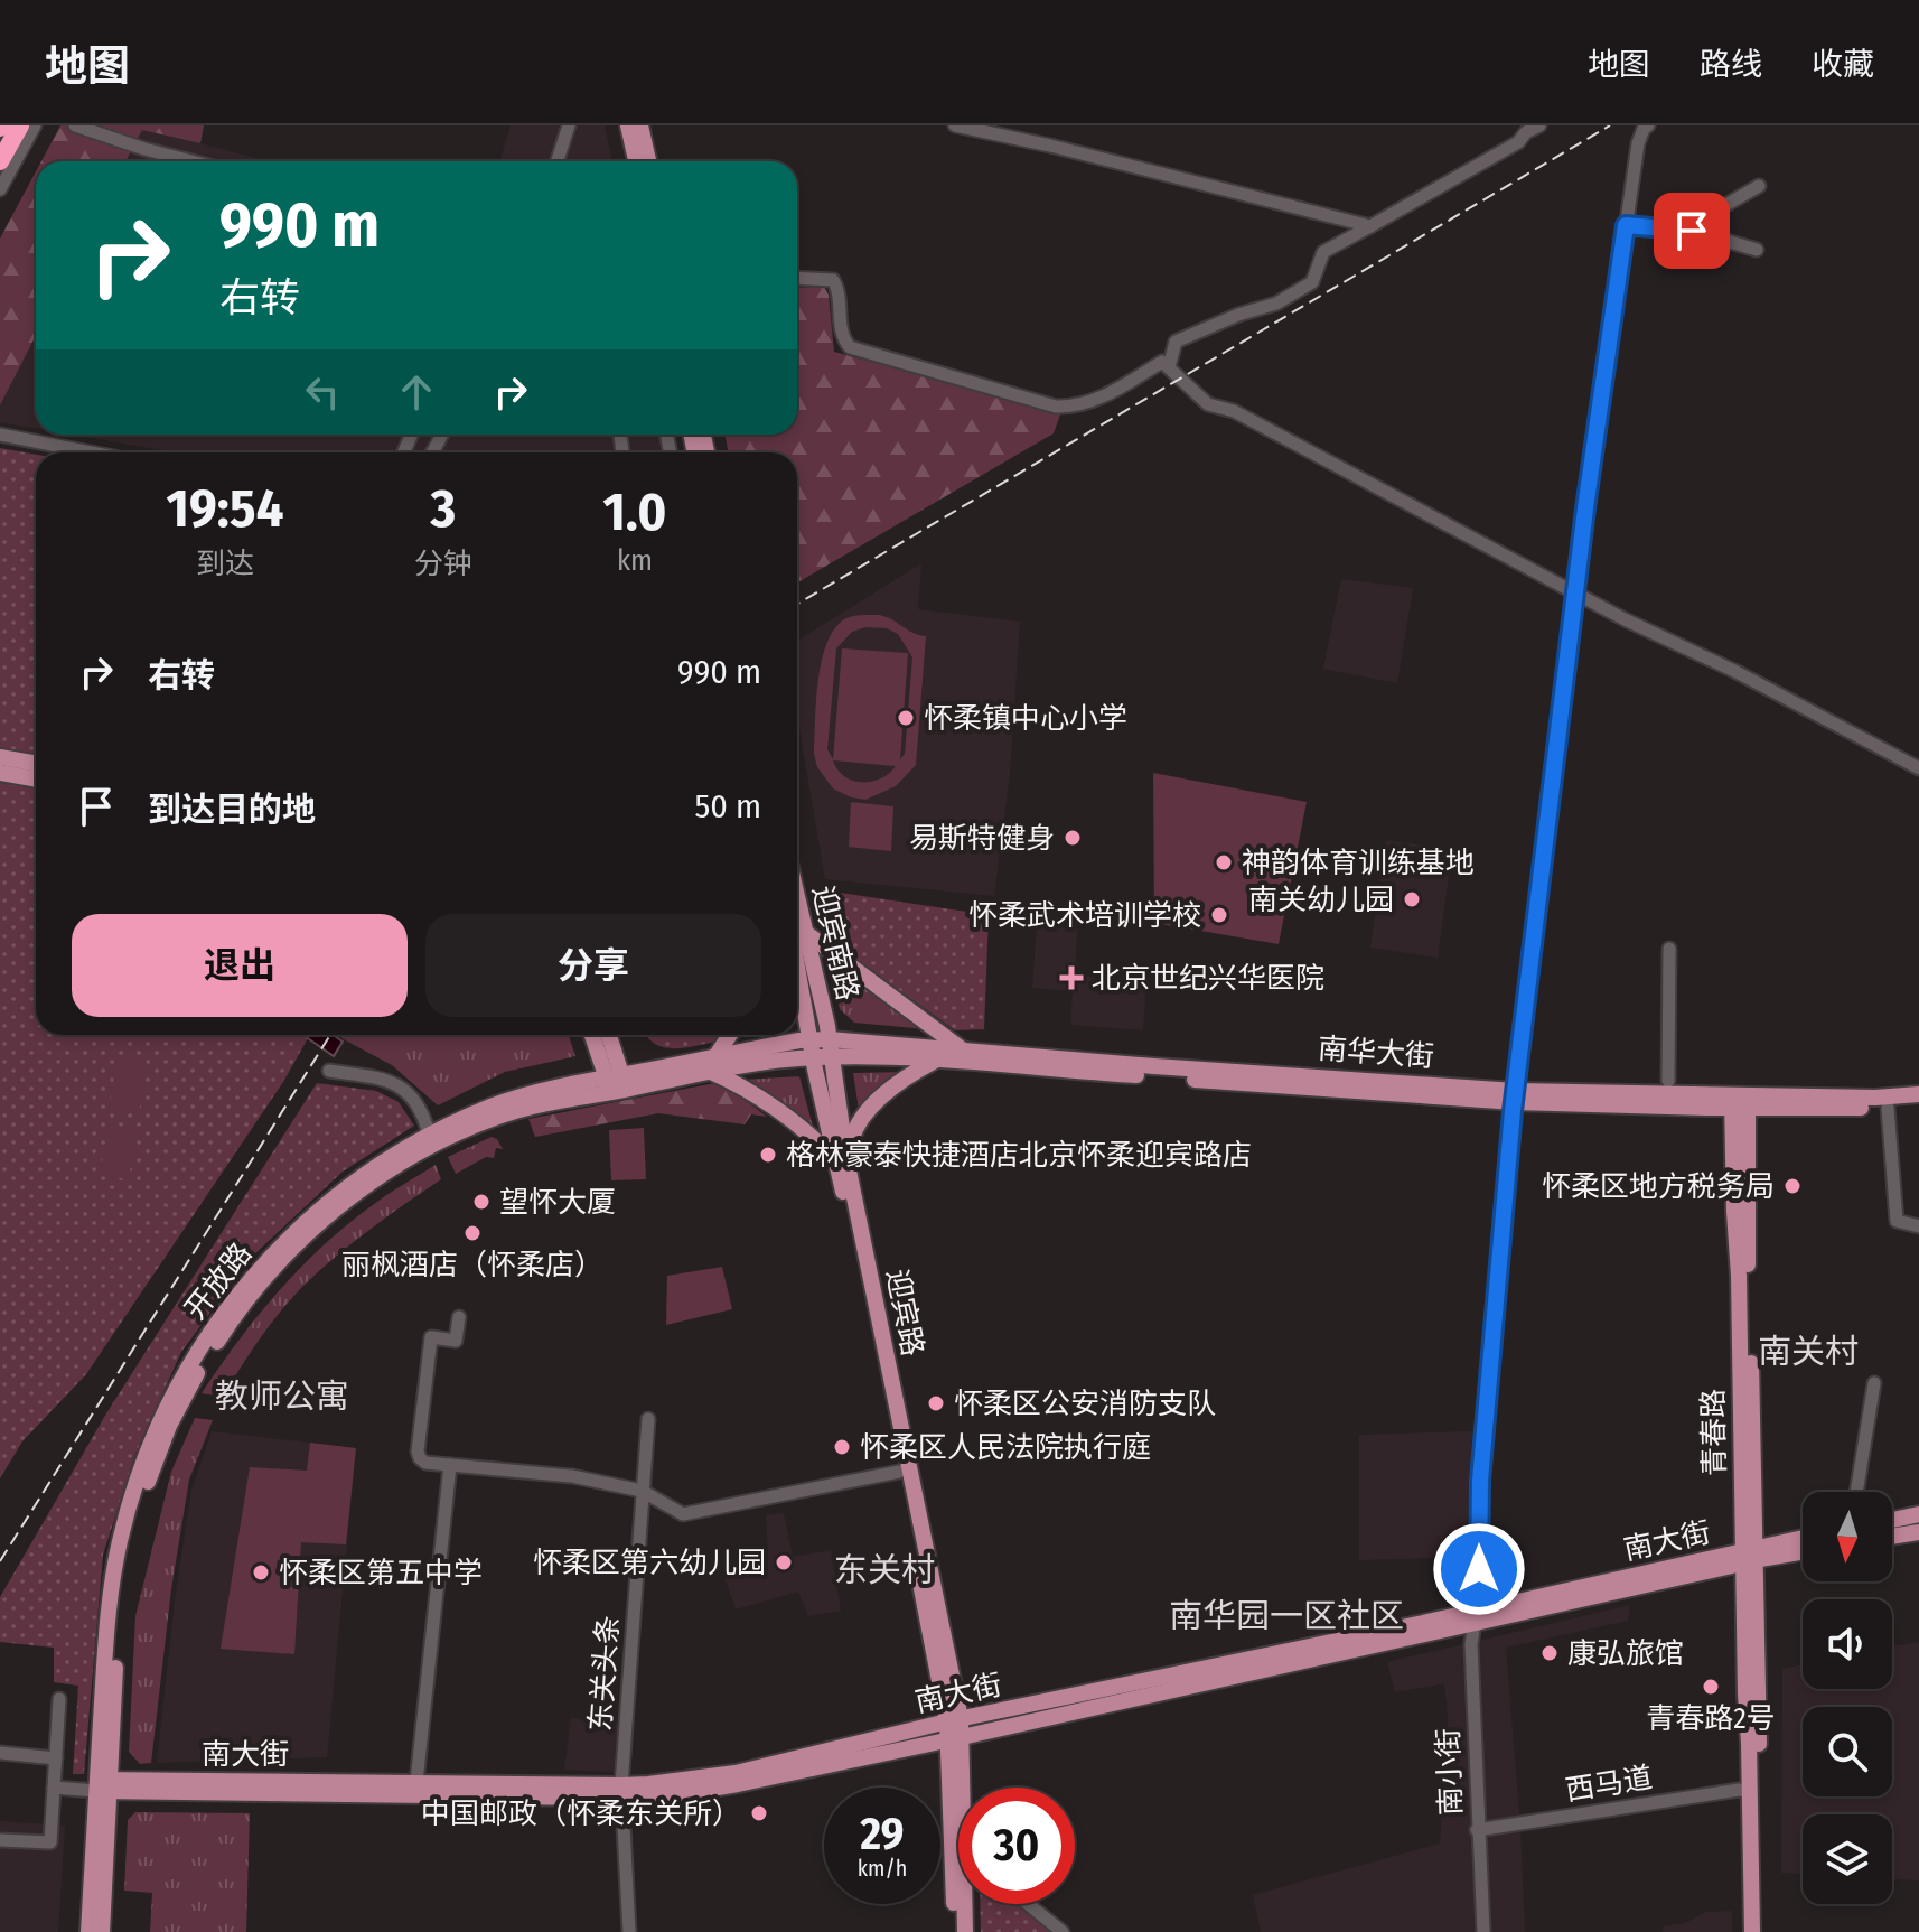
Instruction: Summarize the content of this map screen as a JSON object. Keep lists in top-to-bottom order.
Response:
{
  "streets": {
    "main road": [
      "迎宾南路",
      "南华大街",
      "开放路",
      "迎宾路",
      "青春路",
      "南大街"
    ],
    "street": ["东关头条", "南小街", "西马道"]
  },
  "crossings": [
    ["迎宾南路", "南华大街"],
    ["迎宾南路", "开放路"],
    ["迎宾南路", "迎宾路"],
    ["南华大街", "开放路"],
    ["南华大街", "迎宾路"],
    ["南华大街", "青春路"],
    ["南华大街", "南小街"],
    ["开放路", "迎宾路"],
    ["开放路", "南大街"],
    ["迎宾路", "南大街"],
    ["青春路", "南大街"],
    ["青春路", "西马道"],
    ["南大街", "东关头条"],
    ["南大街", "南小街"],
    ["南小街", "西马道"]
  ],
  "districts": [
    "南关村",
    "教师公寓",
    "东关村",
    "南华园一区社区"
  ],
  "places": {
    "other": [
      "怀柔镇中心小学",
      "易斯特健身",
      "神韵体育训练基地",
      "南关幼儿园",
      "怀柔武术培训学校",
      "格林豪泰快捷酒店北京怀柔迎宾路店",
      "怀柔区地方税务局",
      "望怀大厦",
      "丽枫酒店（怀柔店）",
      "怀柔区公安消防支队",
      "怀柔区人民法院执行庭",
      "怀柔区第六幼儿园",
      "怀柔区第五中学",
      "康弘旅馆",
      "青春路2号",
      "中国邮政（怀柔东关所）"
    ],
    "health": ["北京世纪兴华医院"]
  },
  "north": "bottom",
  "page": {
    "header": "地图",
    "nav": ["地图", "路线", "收藏"],
    "turn": ["990 m", "右转"],
    "eta": [
      "19:54",
      "到达",
      "3",
      "分钟",
      "1.0",
      "km"
    ],
    "list": [
      {
        "name": "右转",
        "value": "990 m"
      },
      {
        "name": "到达目的地",
        "value": "50 m"
      }
    ],
    "buttons": ["退出", "分享"],
    "speed": "29 km/h",
    "limit": "30"
  }
}
